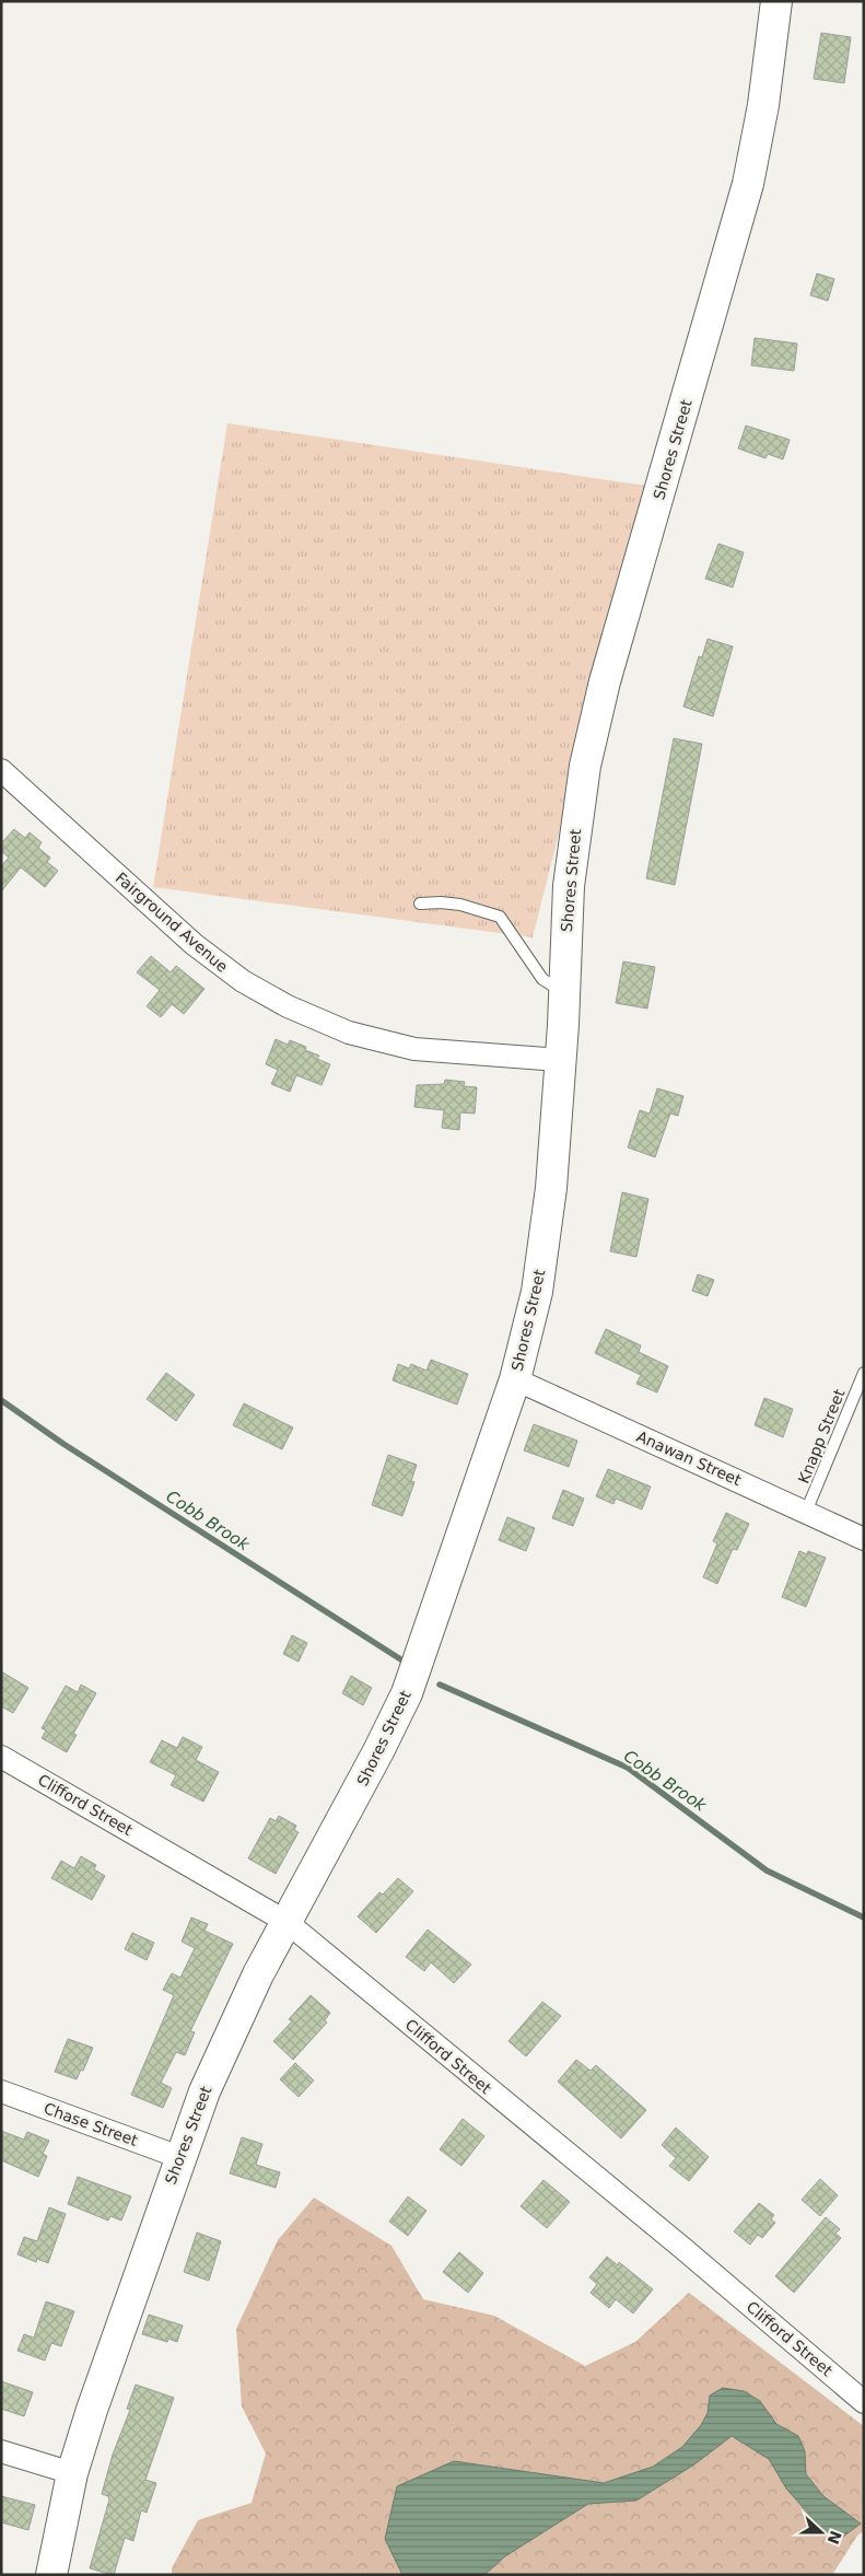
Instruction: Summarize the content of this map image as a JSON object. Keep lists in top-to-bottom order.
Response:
{
  "streets": {
    "street": [
      "Shores Street",
      "Fairground Avenue",
      "Anawan Street",
      "Clifford Street",
      "Chase Street"
    ],
    "lane": ["Knapp Street"]
  },
  "crossings": [
    ["Shores Street", "Fairground Avenue"],
    ["Shores Street", "Anawan Street"],
    ["Shores Street", "Clifford Street"],
    ["Shores Street", "Chase Street"],
    ["Knapp Street", "Anawan Street"]
  ],
  "water": ["Cobb Brook"],
  "north": "right"
}
